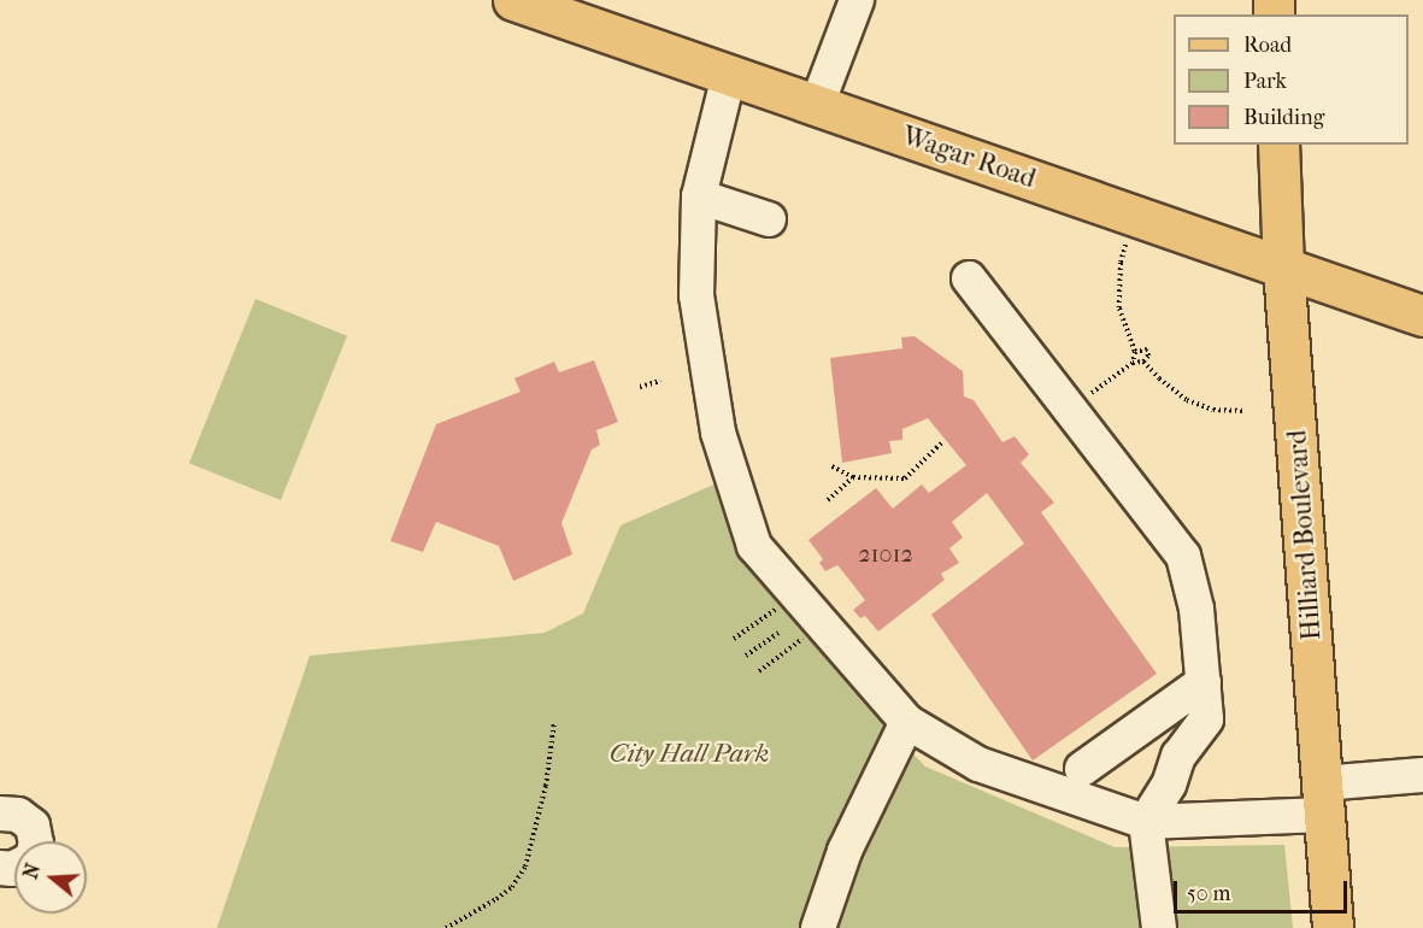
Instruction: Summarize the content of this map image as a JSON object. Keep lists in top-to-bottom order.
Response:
{
  "streets": {
    "main road": ["Wagar Road", "Hilliard Boulevard"]
  },
  "crossings": [
    ["Wagar Road", "Hilliard Boulevard"]
  ],
  "parks": ["City Hall Park"],
  "house_numbers": ["21012"],
  "legend": ["Road", "Park", "Building"],
  "scale_bar": "50 m",
  "north": "left"
}
